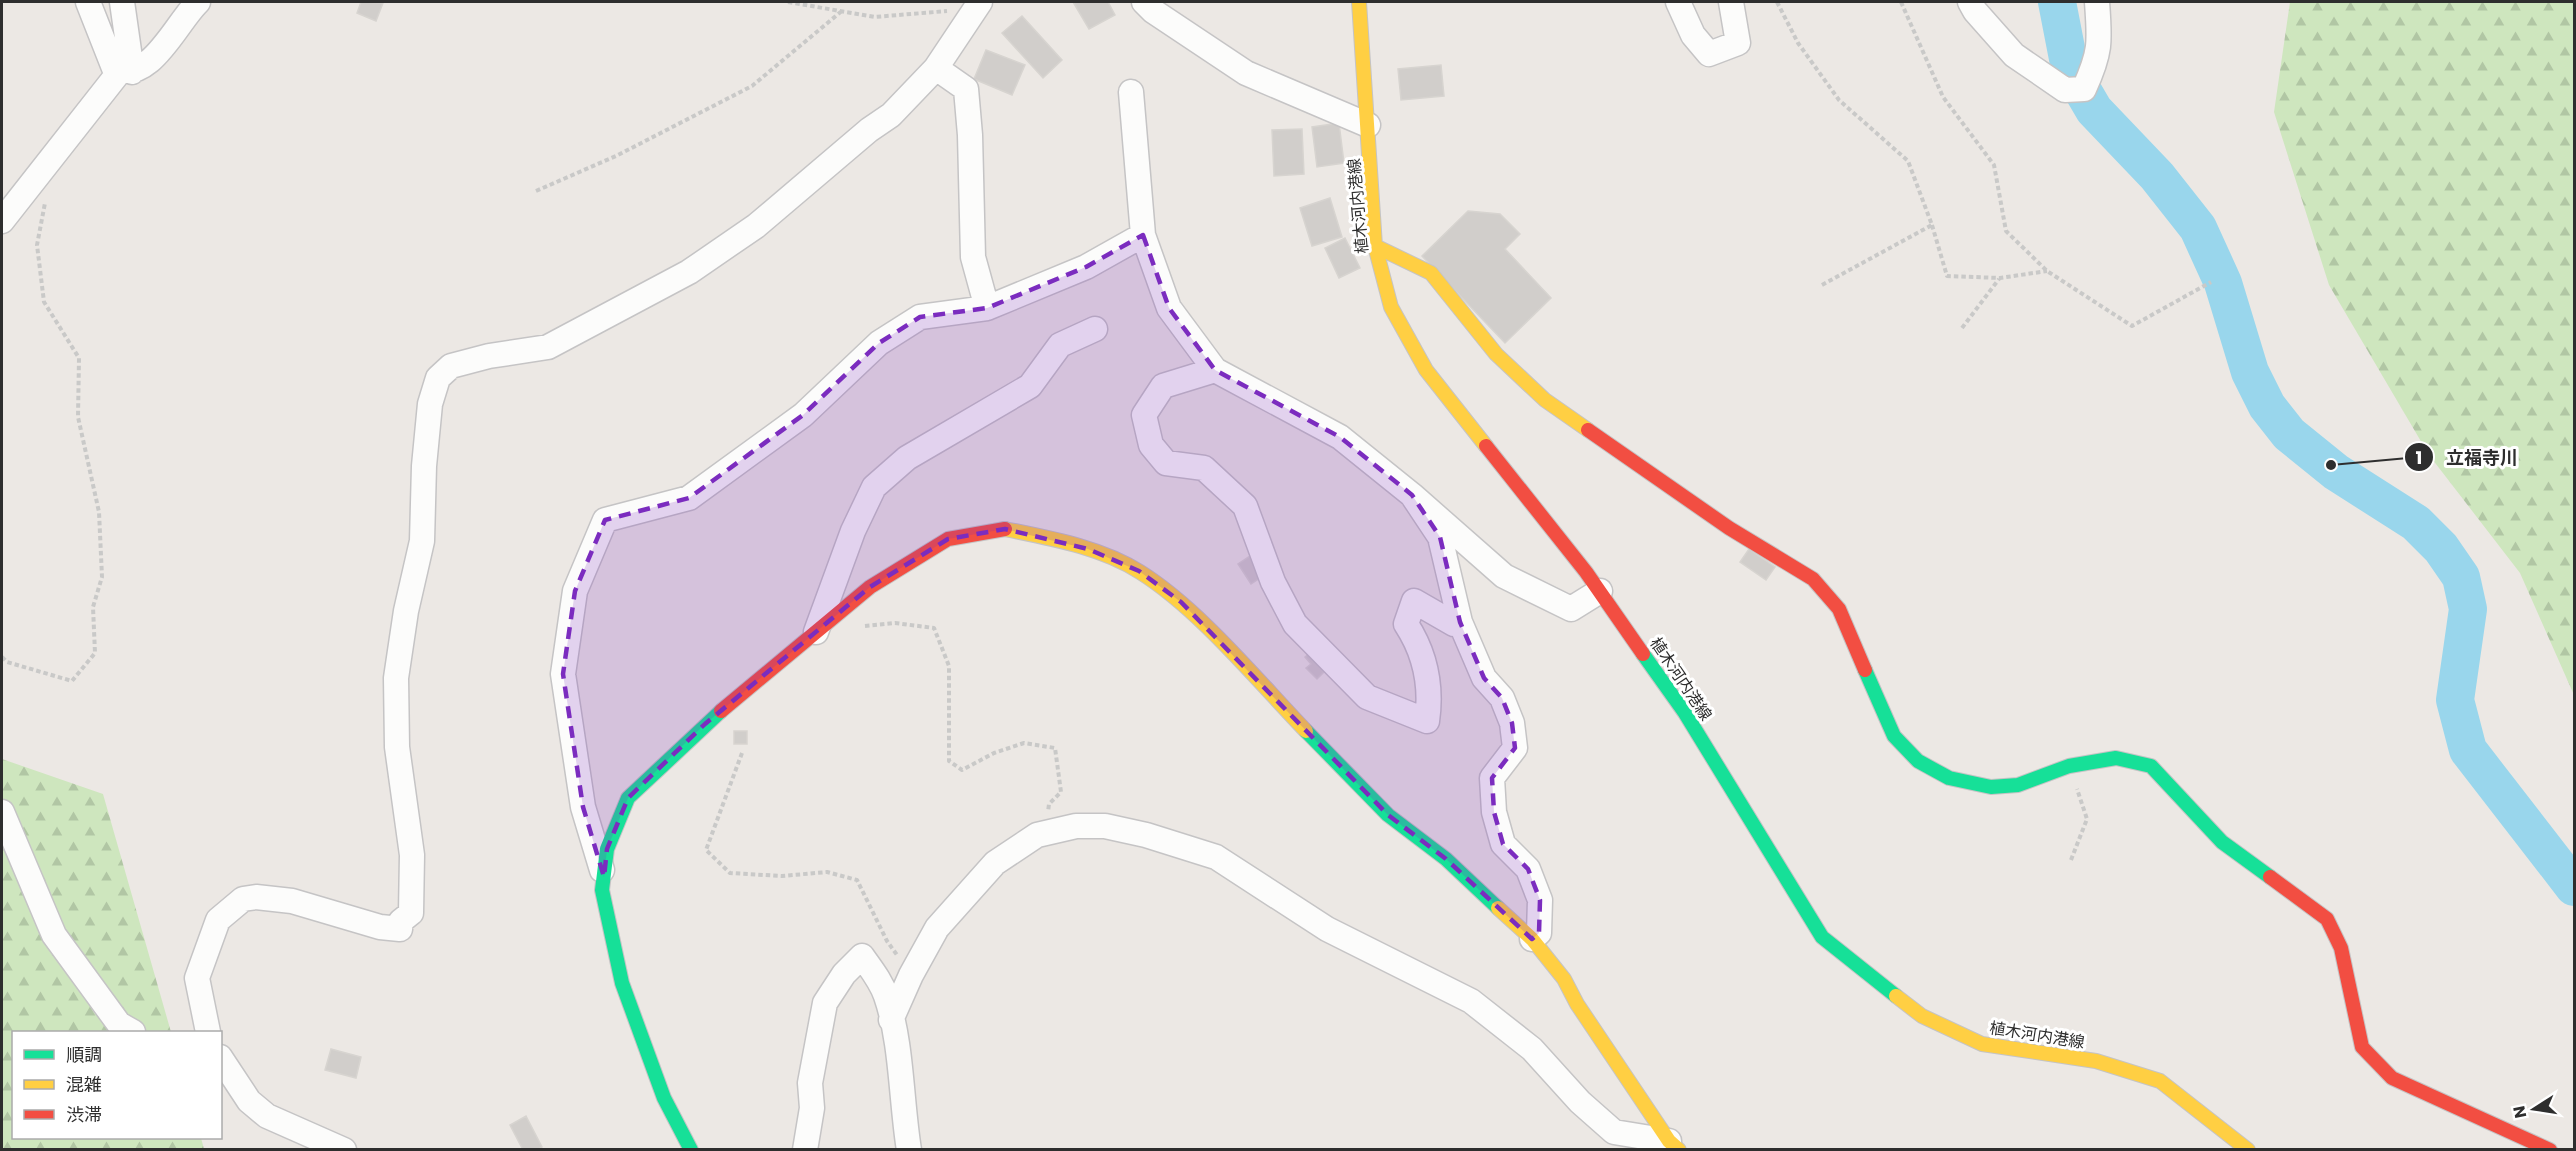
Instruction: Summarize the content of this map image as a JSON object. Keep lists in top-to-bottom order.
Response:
{
  "streets": {
    "street": ["植木河内港線"]
  },
  "places": ["立福寺川"],
  "legend": ["順調", "混雑", "渋滞"],
  "north": "left"
}
